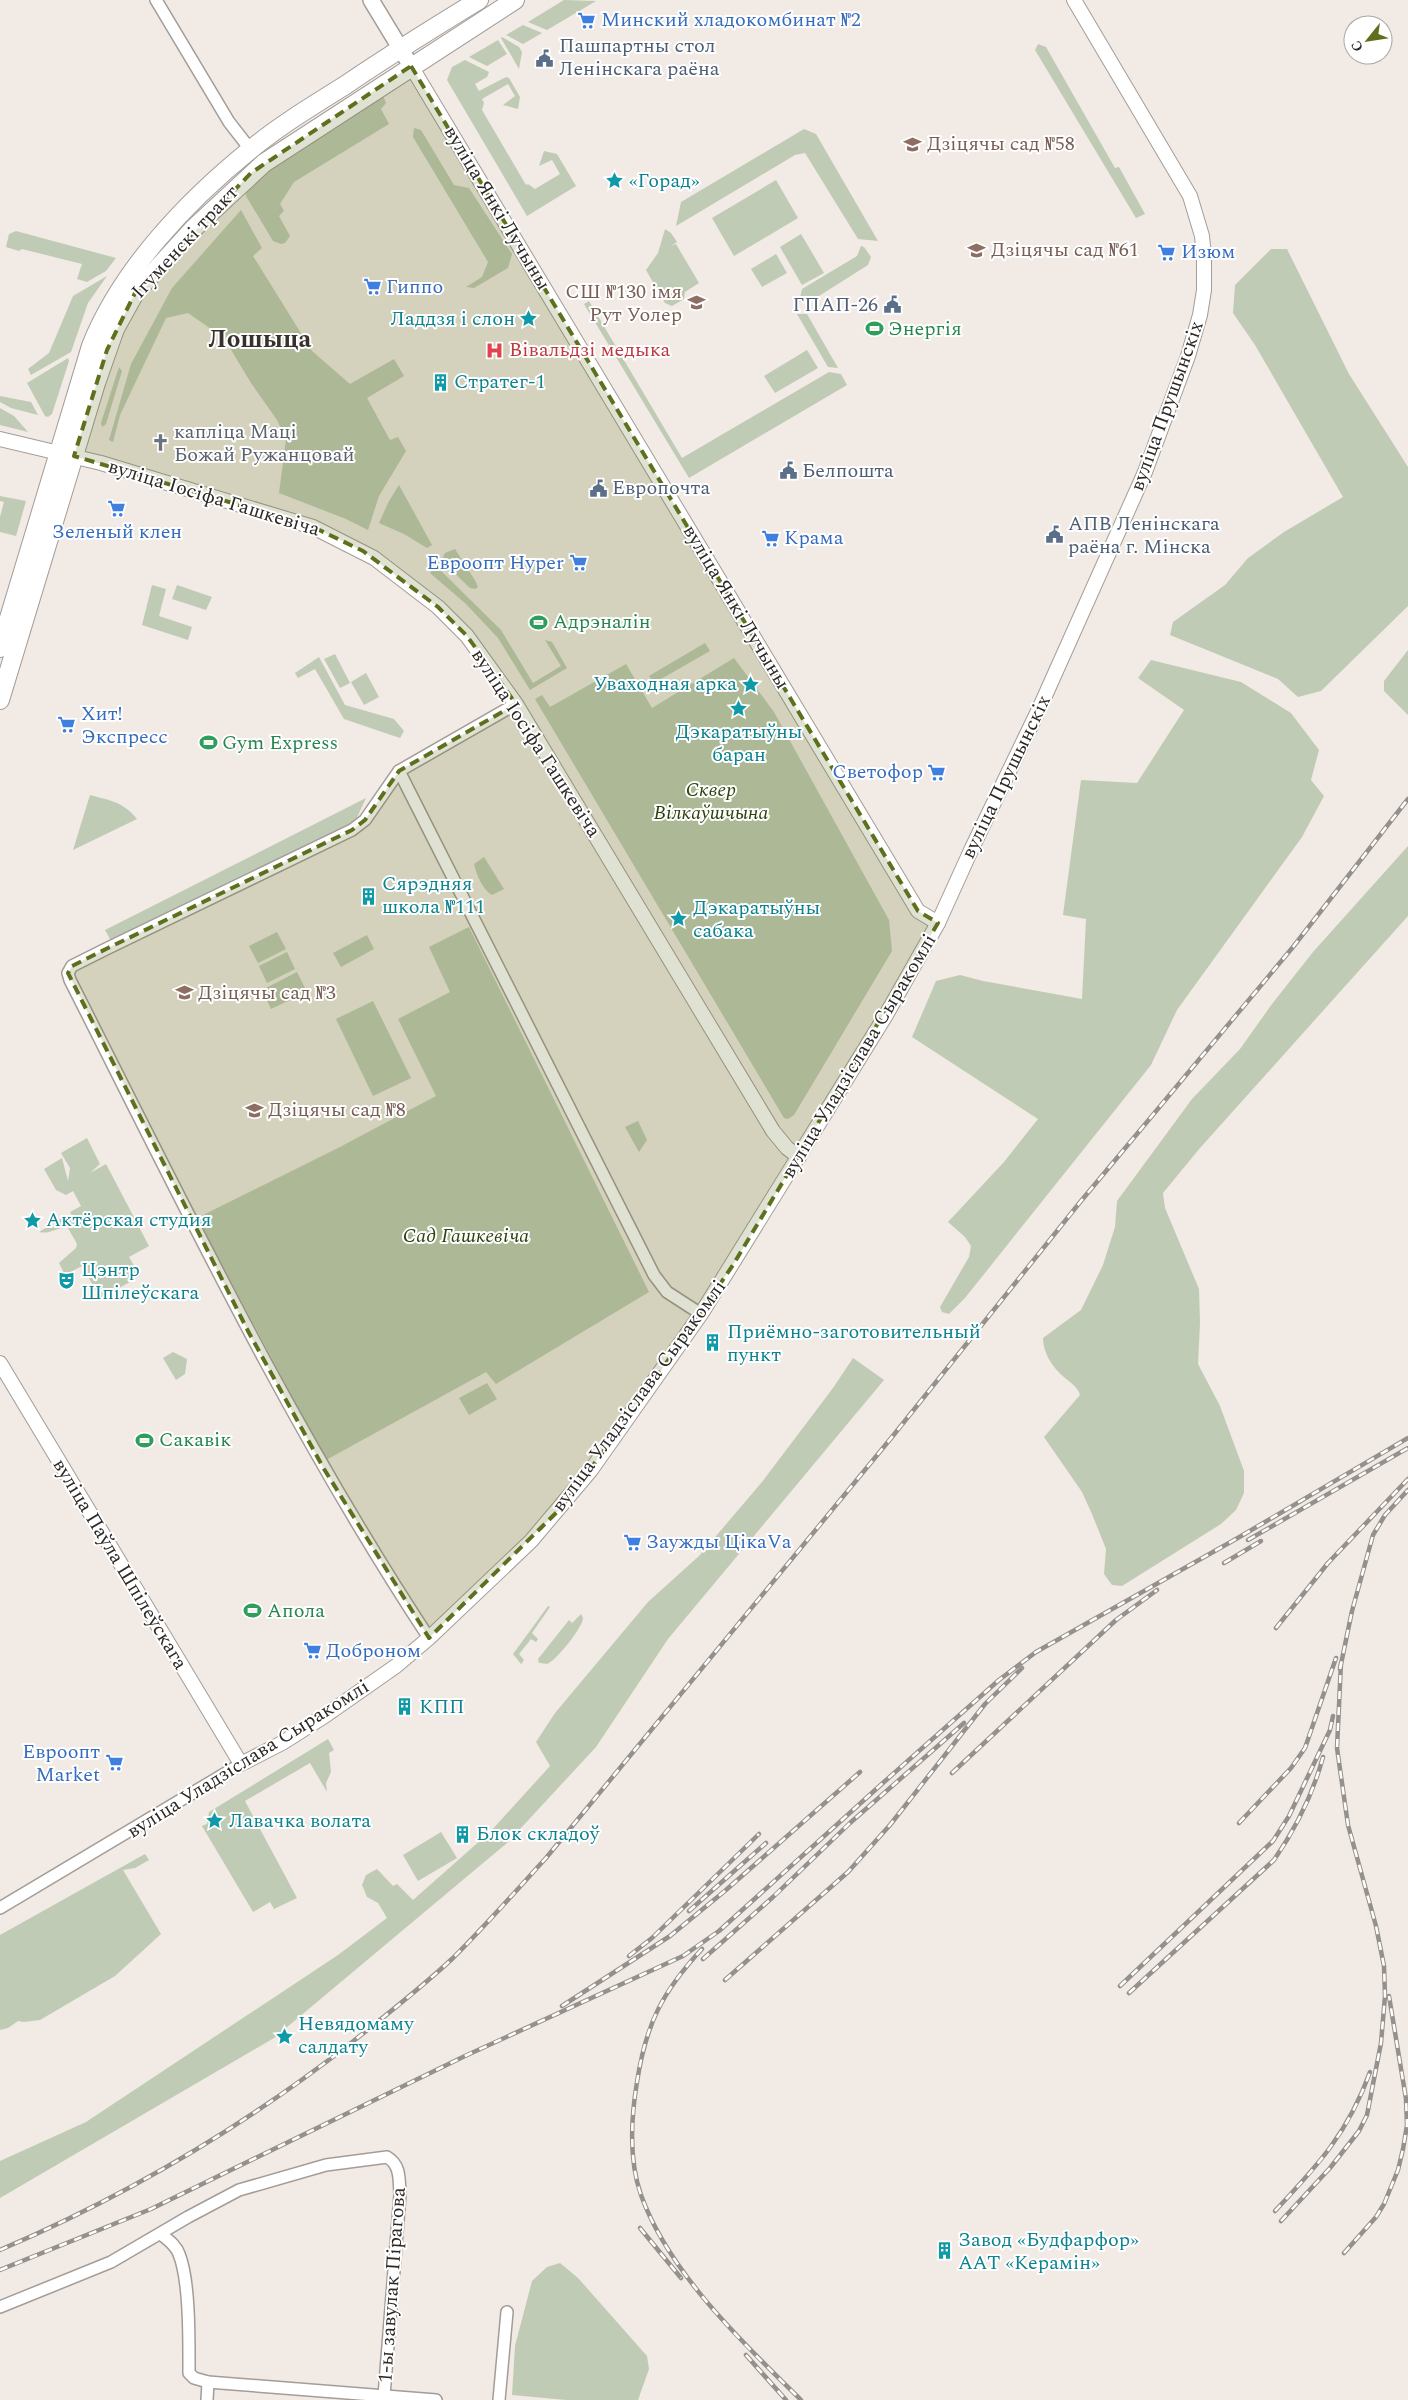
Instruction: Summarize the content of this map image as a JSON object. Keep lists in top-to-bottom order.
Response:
{
  "streets": {
    "main road": ["вуліца Янкі Лучыны", "Ігуменскі тракт"],
    "street": [
      "вуліца Прушынскіх",
      "вуліца Іосіфа Гашкевіча",
      "вуліца Уладзіслава Сыракомлі",
      "вуліца Паўла Шпілеўскага",
      "1-ы завулак Пірагова"
    ]
  },
  "crossings": [
    ["вуліца Янкі Лучыны", "Ігуменскі тракт"],
    ["вуліца Янкі Лучыны", "вуліца Прушынскіх"],
    ["вуліца Янкі Лучыны", "вуліца Уладзіслава Сыракомлі"],
    ["Ігуменскі тракт", "вуліца Іосіфа Гашкевіча"],
    ["вуліца Прушынскіх", "вуліца Уладзіслава Сыракомлі"],
    ["вуліца Іосіфа Гашкевіча", "вуліца Уладзіслава Сыракомлі"],
    ["вуліца Уладзіслава Сыракомлі", "вуліца Паўла Шпілеўскага"]
  ],
  "districts": ["Лошыца"],
  "parks": ["Сквер Вілкаўшчына", "Сад Гашкевіча"],
  "places": {
    "supermarket": [
      "Минский хладокомбинат №2",
      "Изюм",
      "Гиппо",
      "Зеленый клен",
      "Крама",
      "Евроопт Hyper",
      "Хит! Экспресс",
      "Светофор",
      "Заужды ЦікаVа",
      "Доброном",
      "Евроопт Market"
    ],
    "public building": [
      "Пашпартны стол Ленінскага раёна",
      "ГПАП-26",
      "Белпошта",
      "Европочта",
      "АПВ Ленінскага раёна г. Мінска"
    ],
    "school or university": [
      "Дзіцячы сад №58",
      "Дзіцячы сад №61",
      "СШ №130 імя Рут Уолер",
      "Дзіцячы сад №3",
      "Дзіцячы сад №8"
    ],
    "place": [
      "«Горад»",
      "Ладдзя і слон",
      "Уваходная арка",
      "Дэкаратыўны баран",
      "Дэкаратыўны сабака",
      "Актёрская студия",
      "Лавачка волата",
      "Невядомаму салдату"
    ],
    "sports": [
      "Энергія",
      "Адрэналін",
      "Gym Express",
      "Сакавік",
      "Апола"
    ],
    "hospital": ["Вівальдзі медыка"],
    "building": [
      "Стратег-1",
      "Сярэдняя школа №111",
      "Приёмно-заготовительный пункт",
      "КПП",
      "Блок складоў",
      "Завод «Будфарфор» ААТ «Керамін»"
    ],
    "church": ["капліца Маці Божай Ружанцовай"],
    "theatre": ["Цэнтр Шпілеўскага"]
  },
  "north": "bottom left"
}
